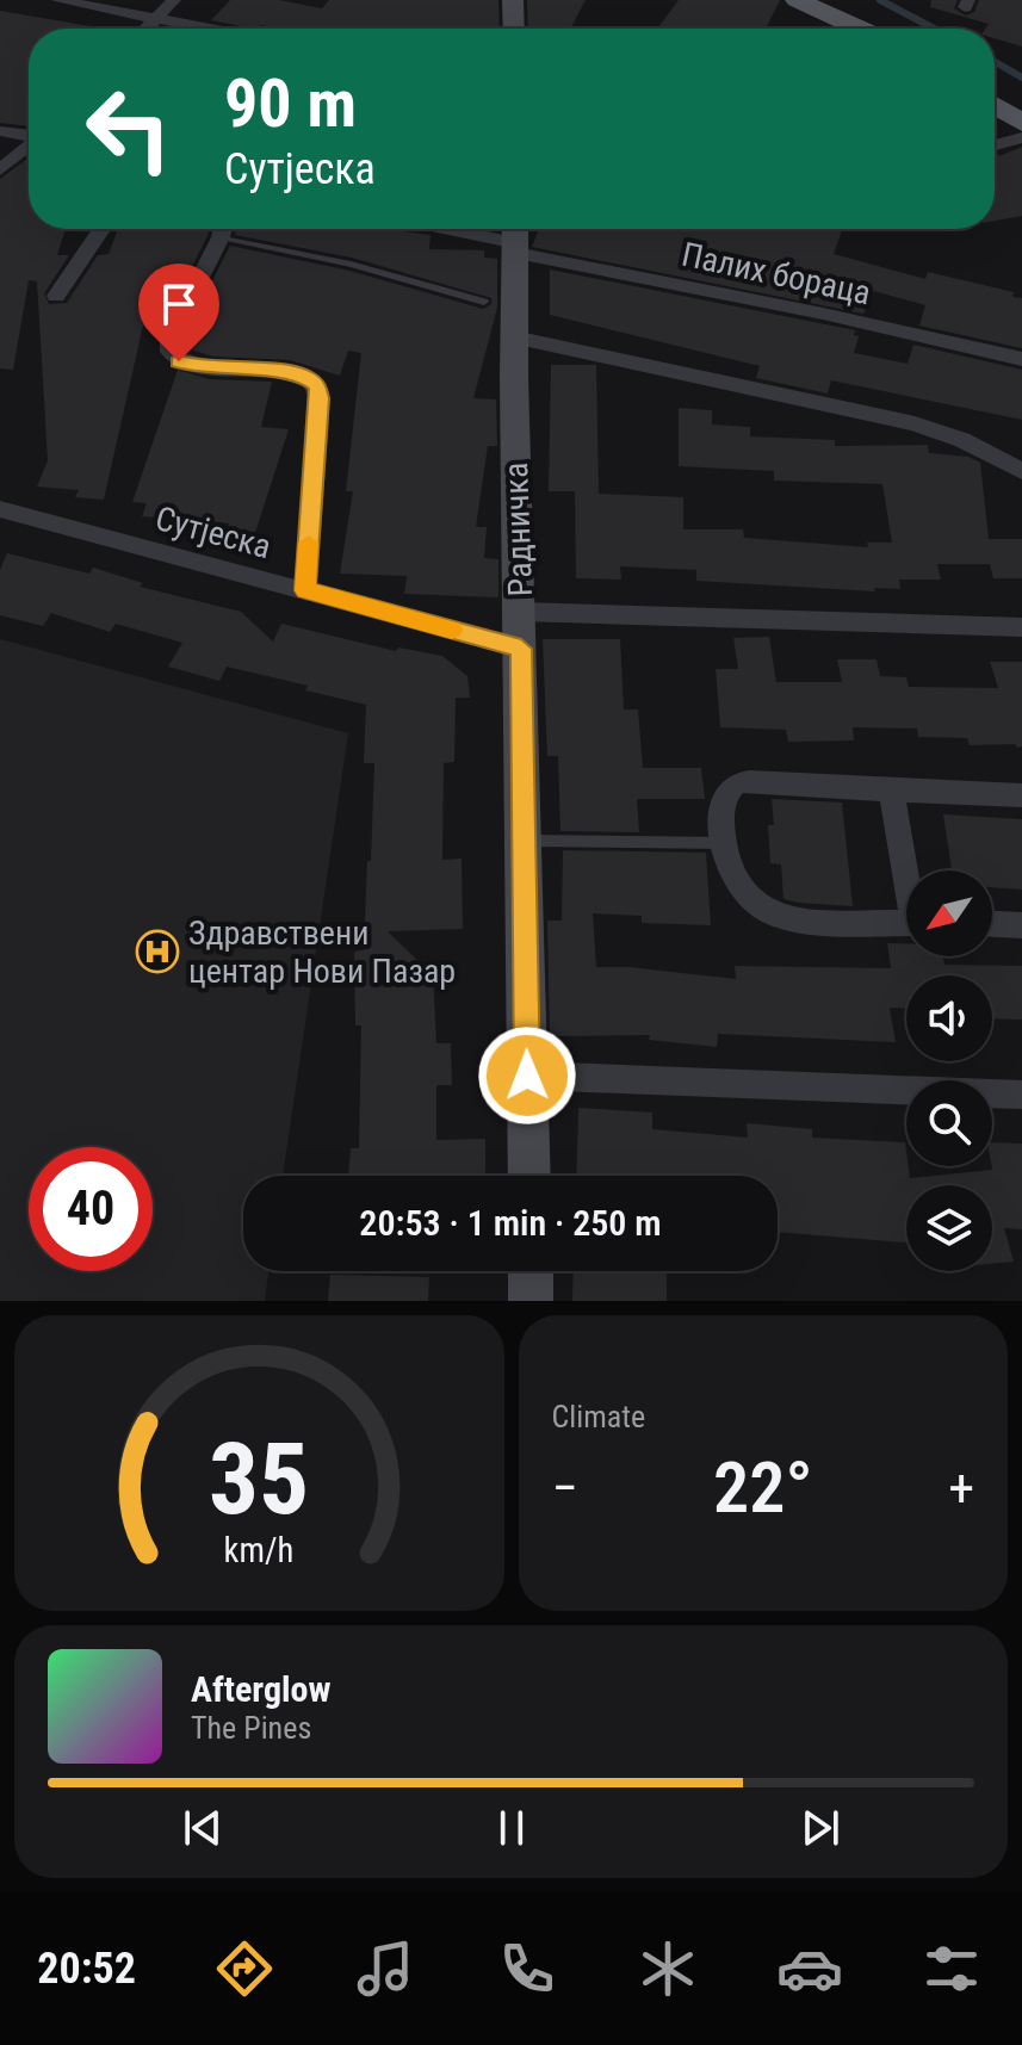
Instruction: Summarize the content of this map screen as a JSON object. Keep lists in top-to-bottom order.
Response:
{
  "streets": {
    "street": ["Палих бораца", "Радничка", "Сутјеска"]
  },
  "crossings": [
    ["Палих бораца", "Радничка"],
    ["Радничка", "Сутјеска"]
  ],
  "places": {
    "hospital": ["Здравствени центар Нови Пазар"]
  },
  "north": "bottom left",
  "page": {
    "turn": ["90 m", "Сутјеска"],
    "limit": "40",
    "trip": "20:53 · 1 min · 250 m",
    "tile": "Climate",
    "heat": ["−", "22°", "+"],
    "song": ["Afterglow", "The Pines"],
    "tabs": "20:52",
    "gauge": ["35", "km/h"]
  }
}
